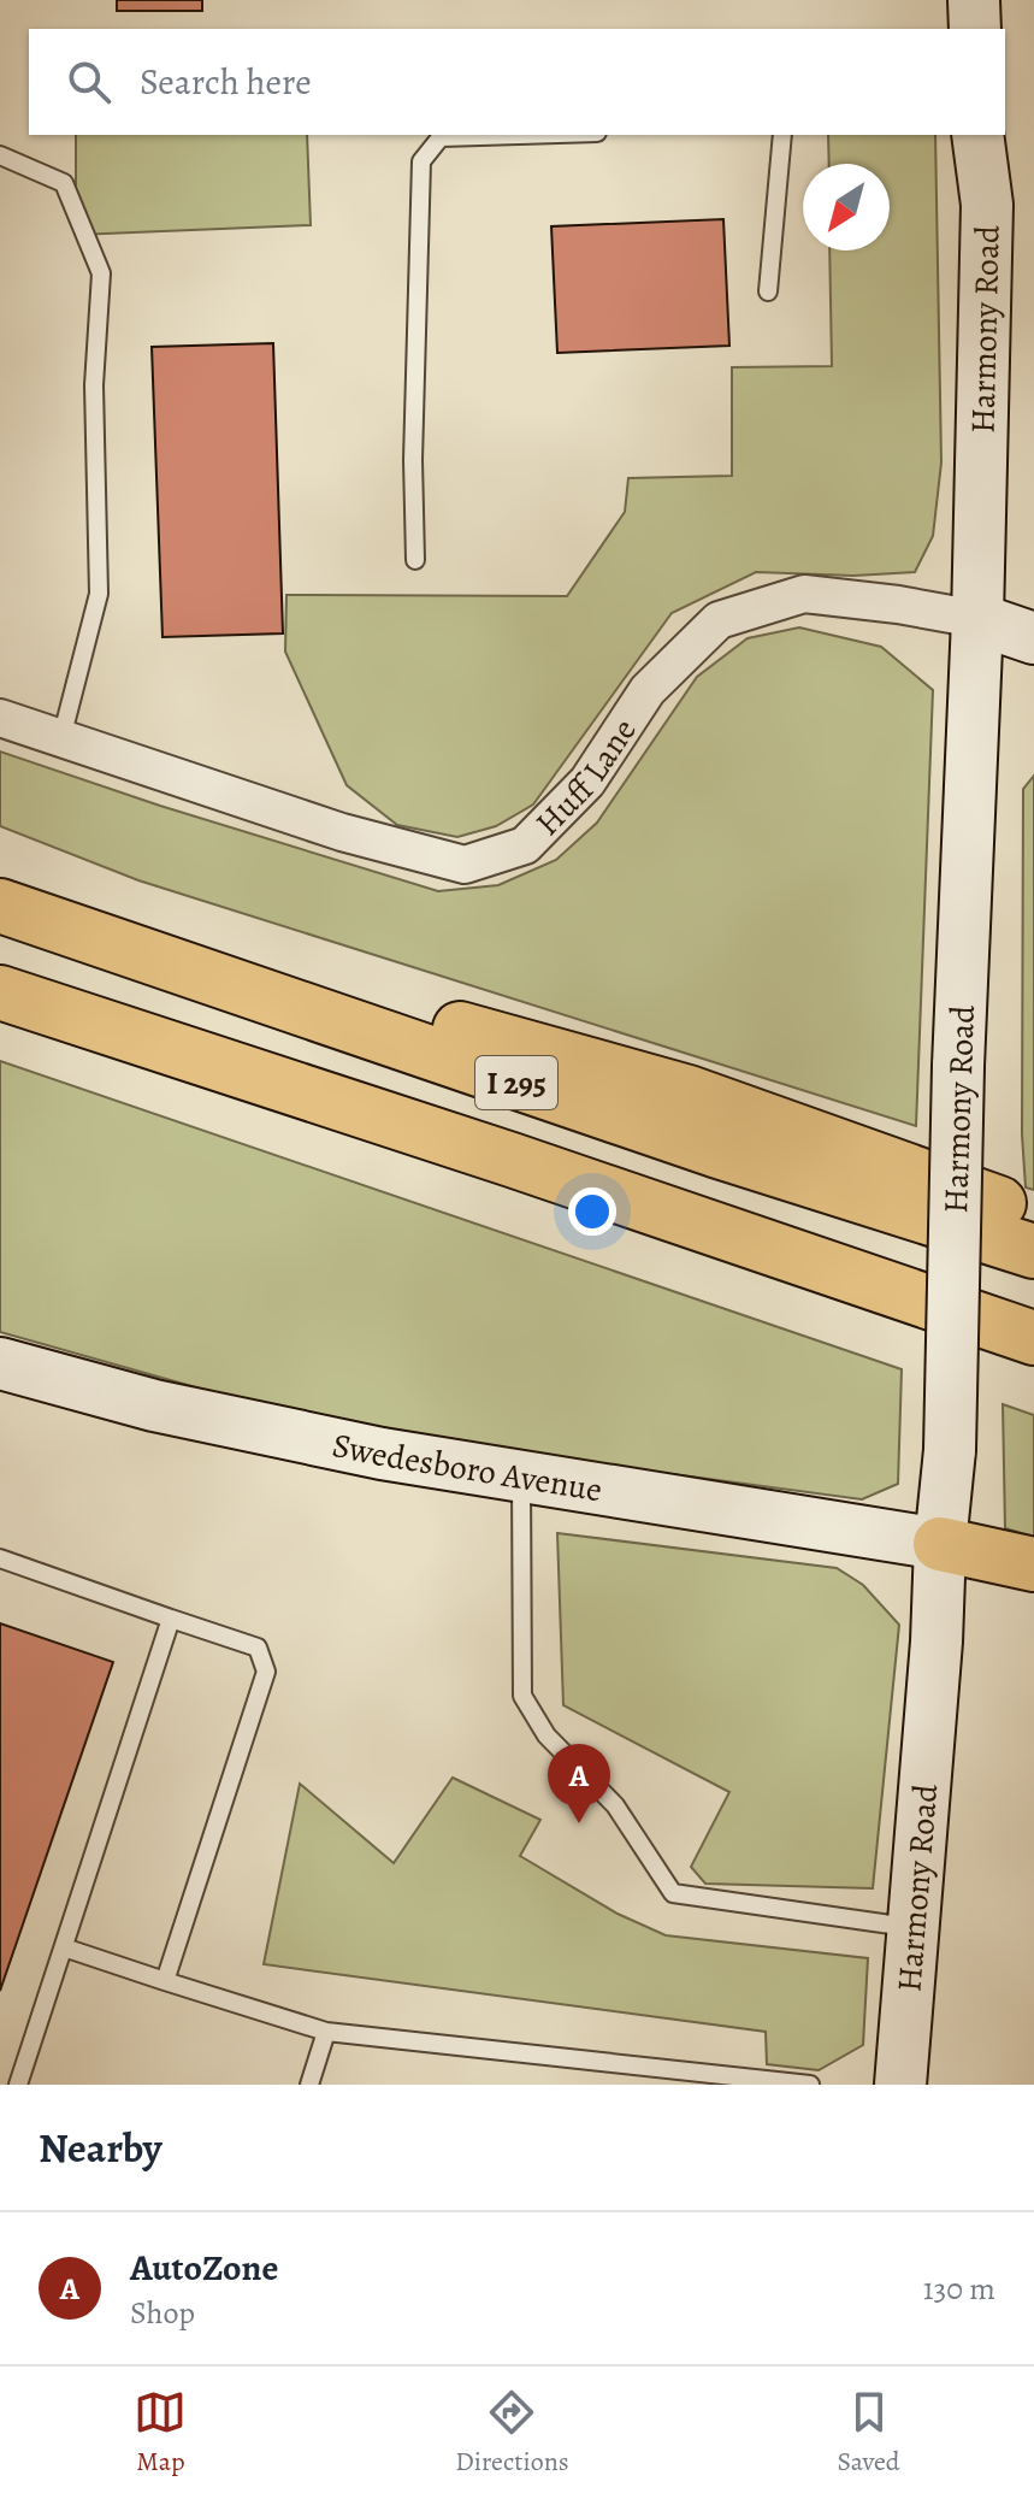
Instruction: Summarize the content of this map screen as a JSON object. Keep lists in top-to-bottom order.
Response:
{
  "streets": {
    "highway": ["I 295"],
    "main road": ["Harmony Road", "Swedesboro Avenue"],
    "street": ["Huff Lane"]
  },
  "crossings": [
    ["Harmony Road", "Huff Lane"],
    ["Harmony Road", "Swedesboro Avenue"]
  ],
  "north": "bottom left",
  "page": {
    "search": "Search here",
    "pins": "A",
    "heading": "Nearby",
    "list": [
      {
        "mark": "A",
        "name": "AutoZone",
        "note": "Shop",
        "value": "130 m"
      }
    ],
    "nav": ["Map", "Directions", "Saved"]
  }
}
